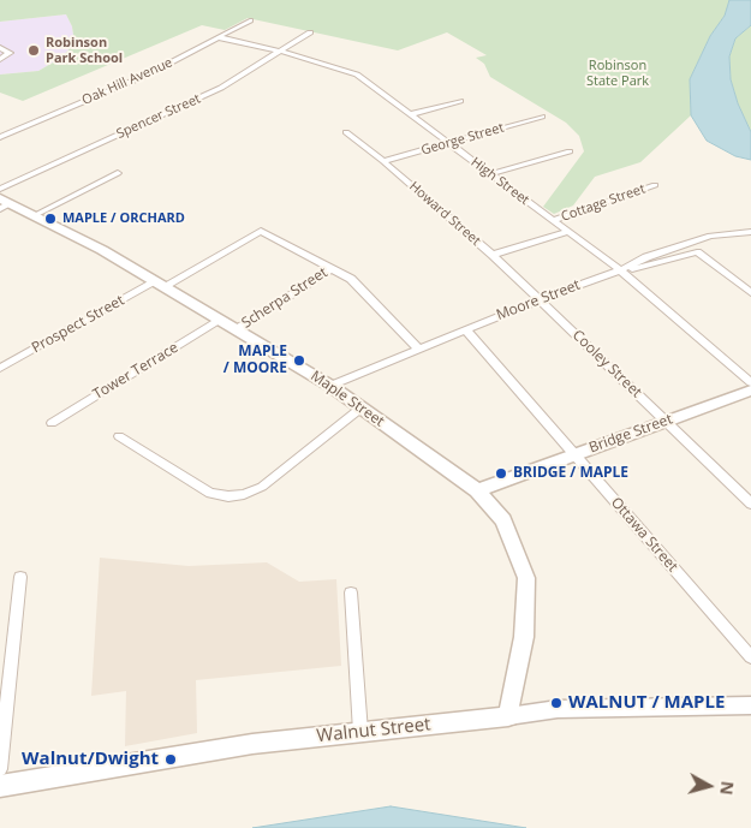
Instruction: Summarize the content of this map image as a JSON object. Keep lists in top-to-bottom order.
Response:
{
  "streets": {
    "main road": ["Maple Street", "Bridge Street", "Walnut Street"],
    "street": [
      "Oak Hill Avenue",
      "Spencer Street",
      "George Street",
      "High Street",
      "Cottage Street",
      "Howard Street",
      "Scherpa Street",
      "Moore Street",
      "Prospect Street",
      "Cooley Street",
      "Tower Terrace",
      "Ottawa Street"
    ]
  },
  "crossings": [
    ["Oak Hill Avenue", "High Street"],
    ["Spencer Street", "High Street"],
    ["George Street", "High Street"],
    ["George Street", "Howard Street"],
    ["High Street", "Cottage Street"],
    ["High Street", "Moore Street"],
    ["Howard Street", "Moore Street"],
    ["Howard Street", "Cooley Street"],
    ["Scherpa Street", "Prospect Street"],
    ["Scherpa Street", "Maple Street"],
    ["Moore Street", "Cooley Street"],
    ["Moore Street", "Maple Street"],
    ["Moore Street", "Ottawa Street"],
    ["Prospect Street", "Maple Street"],
    ["Cooley Street", "Bridge Street"],
    ["Tower Terrace", "Maple Street"],
    ["Maple Street", "Bridge Street"],
    ["Maple Street", "Walnut Street"],
    ["Bridge Street", "Ottawa Street"]
  ],
  "parks": ["Robinson State Park"],
  "places": [
    "Robinson Park School",
    "MAPLE / ORCHARD",
    "MAPLE / MOORE",
    "BRIDGE / MAPLE",
    "WALNUT / MAPLE",
    "Walnut/Dwight"
  ],
  "north": "right"
}
